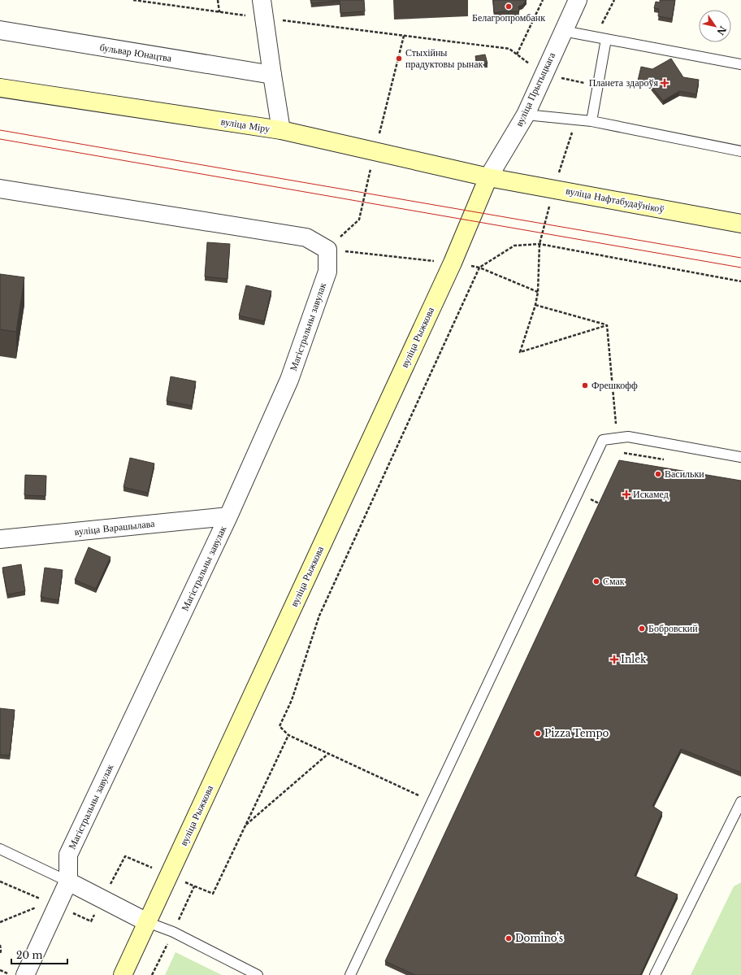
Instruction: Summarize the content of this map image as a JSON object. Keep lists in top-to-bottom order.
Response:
{
  "streets": {
    "main road": ["вуліца Міру", "вуліца Нафтабудаўнікоў", "вуліца Рыжкова"],
    "street": [
      "бульвар Юнацтва",
      "вуліца Прытыцкага",
      "Магістральны завулак",
      "вуліца Варашылава"
    ]
  },
  "crossings": [
    ["вуліца Прытыцкага", "вуліца Міру"],
    ["вуліца Прытыцкага", "вуліца Нафтабудаўнікоў"],
    ["вуліца Прытыцкага", "вуліца Рыжкова"],
    ["вуліца Міру", "вуліца Нафтабудаўнікоў"],
    ["вуліца Міру", "вуліца Рыжкова"],
    ["вуліца Нафтабудаўнікоў", "вуліца Рыжкова"],
    ["Магістральны завулак", "вуліца Варашылава"]
  ],
  "places": {
    "other": [
      "Белагропромбанк",
      "Стыхійны прадуктовы рынак",
      "Фрешкофф",
      "Васильки",
      "Смак",
      "Бобровский",
      "Pizza Tempo",
      "Domino's"
    ],
    "health": ["Планета здароўя", "Искамед", "Inlek"]
  },
  "scale_bar": "20 m",
  "north": "bottom right"
}
